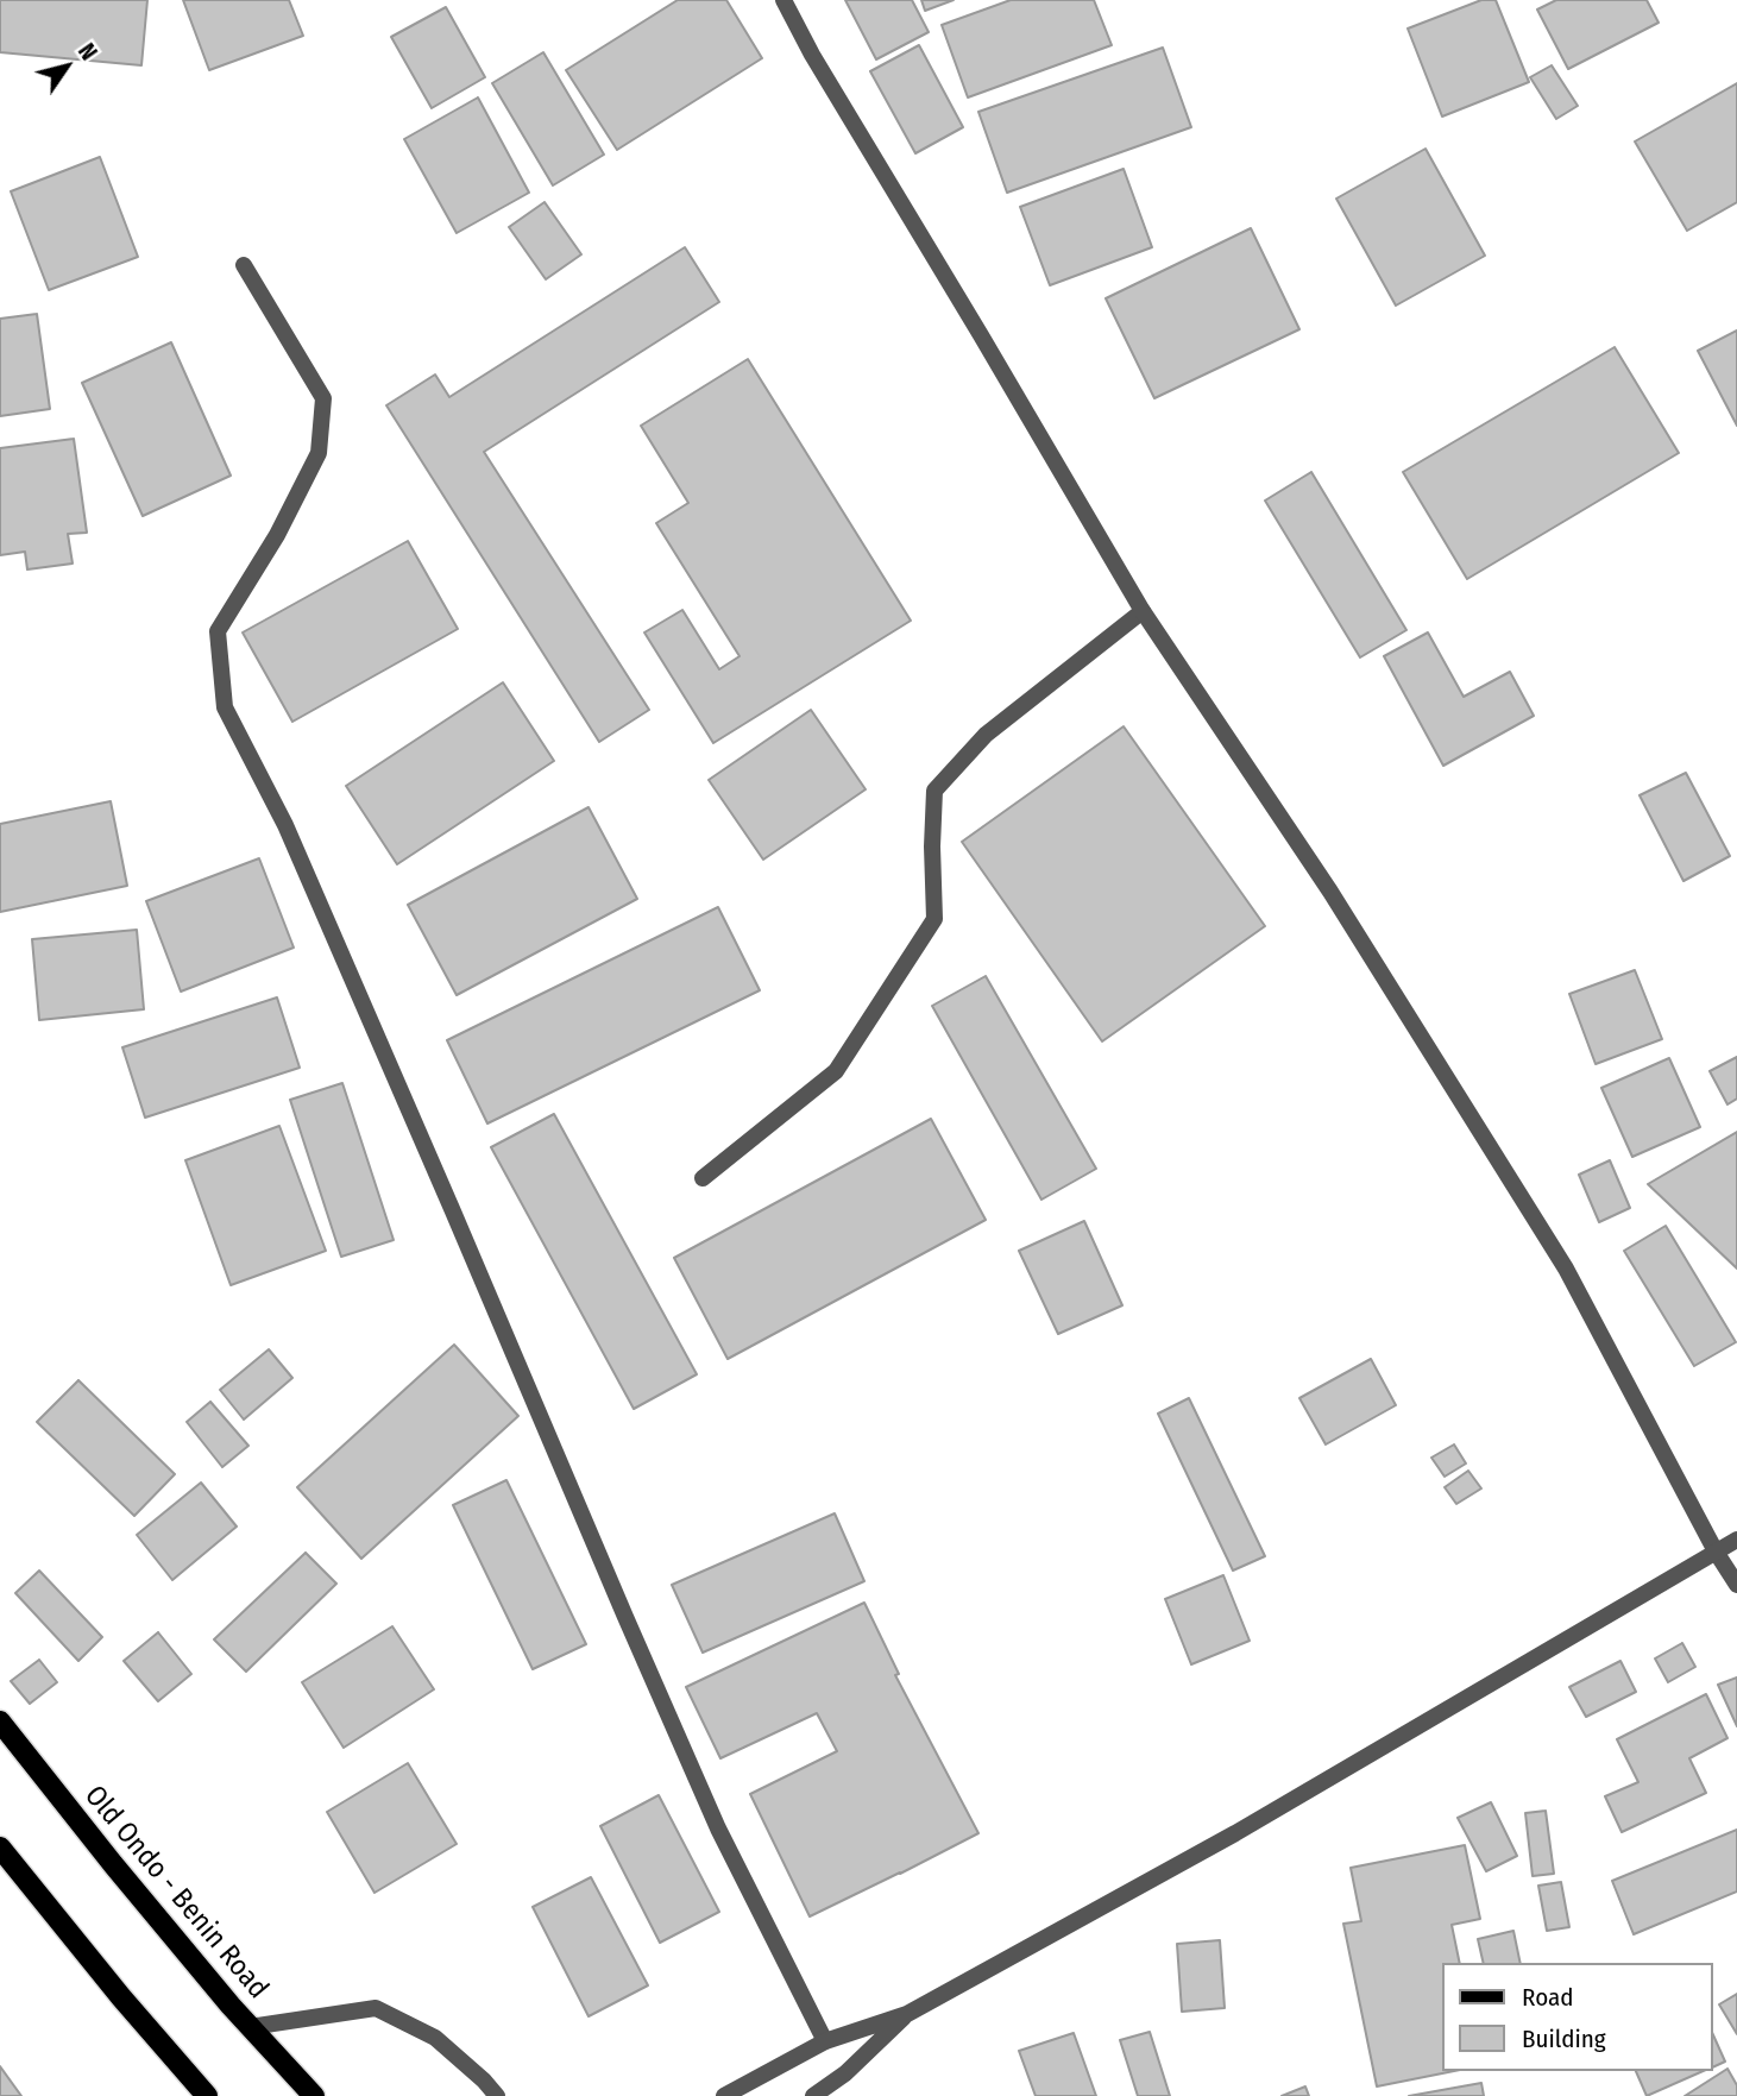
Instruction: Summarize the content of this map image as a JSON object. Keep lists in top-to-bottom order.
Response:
{
  "streets": {
    "main road": ["Old Ondo - Benin Road"]
  },
  "legend": ["Road", "Building"],
  "north": "top right"
}
